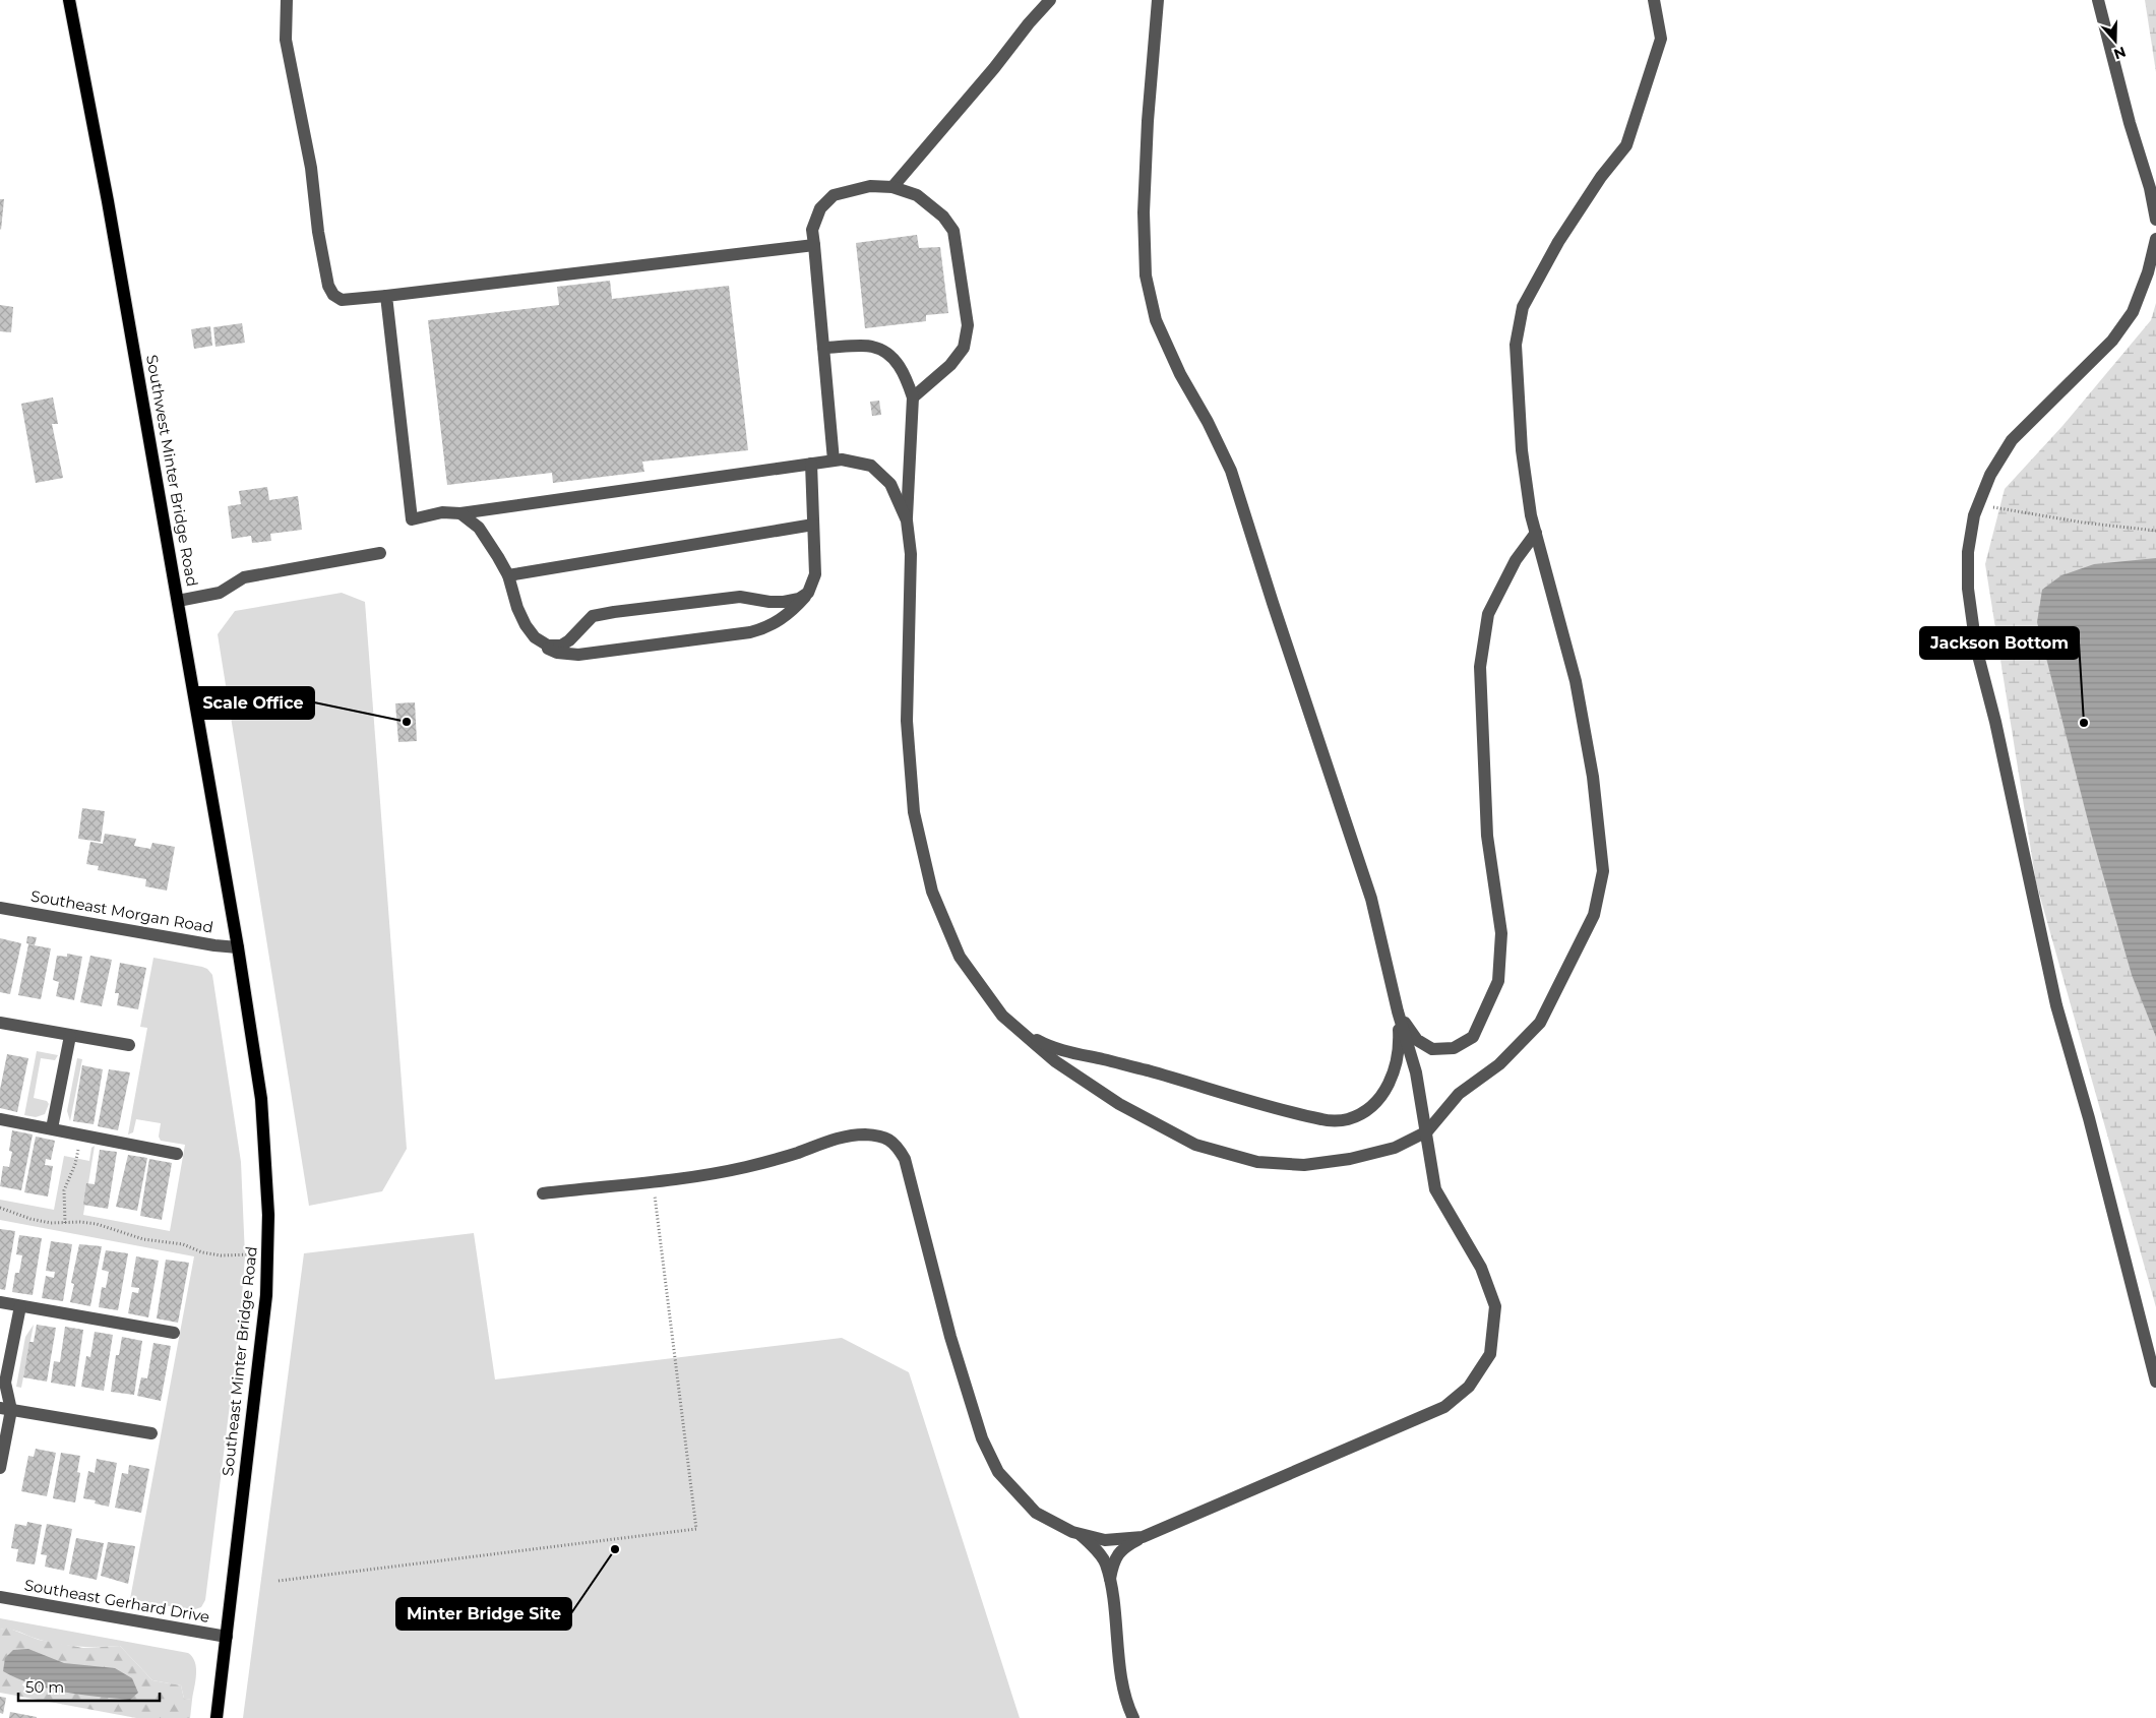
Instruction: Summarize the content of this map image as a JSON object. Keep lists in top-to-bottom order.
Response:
{
  "streets": {
    "main road": ["Southwest Minter Bridge Road", "Southeast Minter Bridge Road"],
    "street": ["Southeast Morgan Road", "Southeast Gerhard Drive"]
  },
  "crossings": [
    ["Southwest Minter Bridge Road", "Southeast Morgan Road"],
    ["Southwest Minter Bridge Road", "Southeast Minter Bridge Road"],
    ["Southeast Morgan Road", "Southeast Minter Bridge Road"],
    ["Southeast Minter Bridge Road", "Southeast Gerhard Drive"]
  ],
  "places": ["Scale Office", "Jackson Bottom", "Minter Bridge Site"],
  "scale_bar": "50 m",
  "north": "bottom"
}
